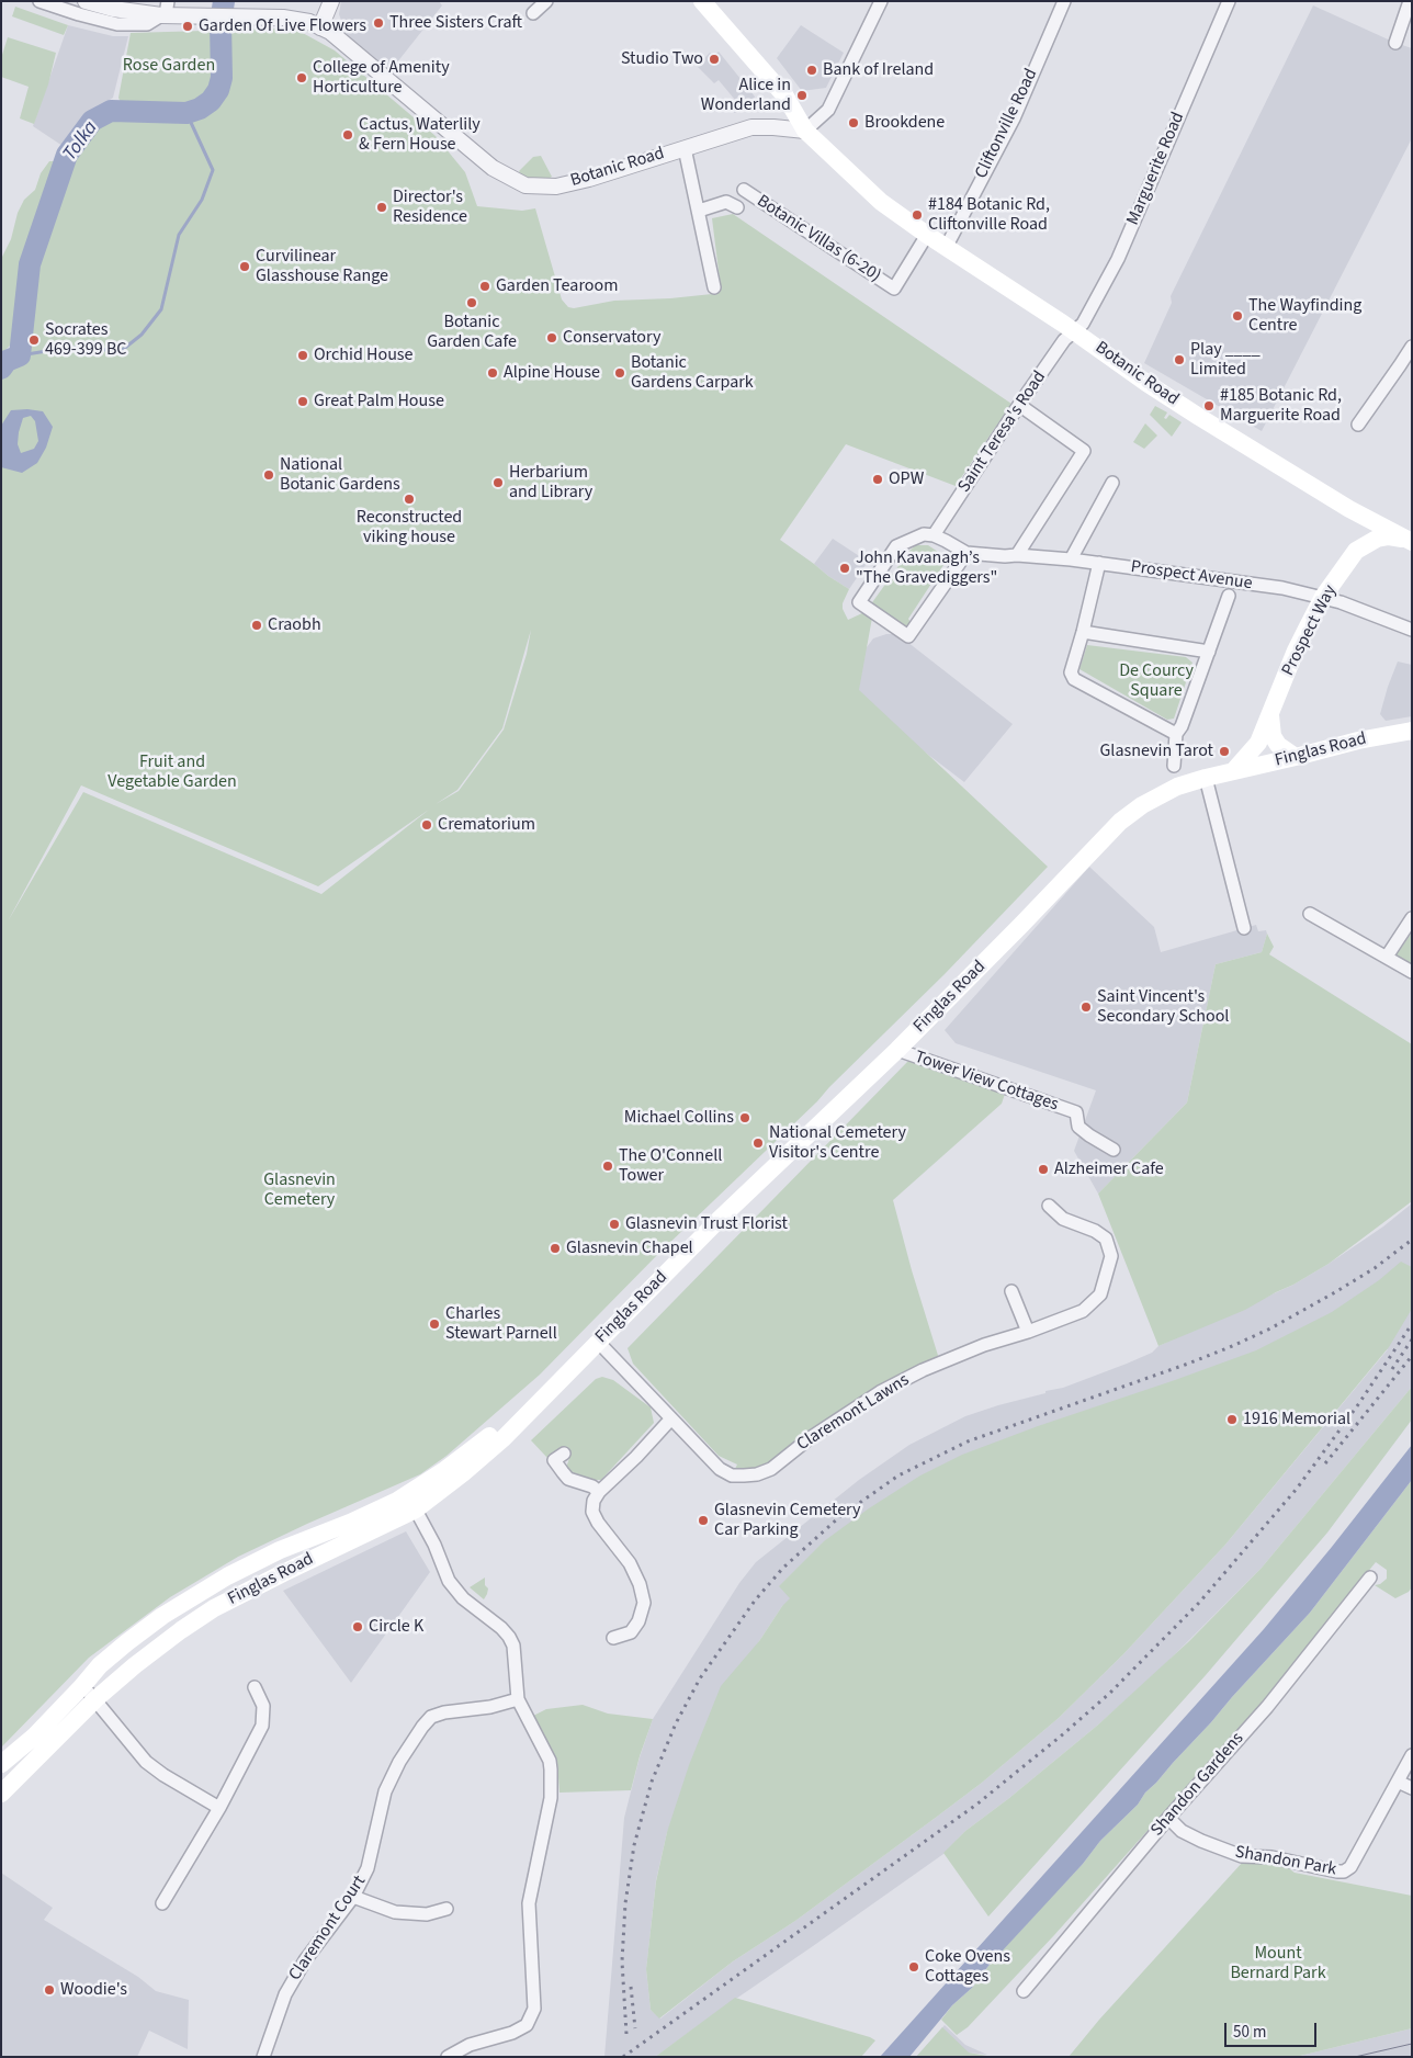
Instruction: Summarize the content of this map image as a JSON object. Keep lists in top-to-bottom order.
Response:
{
  "streets": {
    "main road": ["Botanic Road", "Prospect Way", "Finglas Road"],
    "street": [
      "Cliftonville Road",
      "Marguerite Road",
      "Botanic Villas (6-20)",
      "Saint Teresa's Road",
      "Prospect Avenue",
      "Tower View Cottages",
      "Claremont Lawns",
      "Shandon Gardens",
      "Shandon Park",
      "Claremont Court"
    ]
  },
  "crossings": [
    ["Cliftonville Road", "Botanic Road"],
    ["Botanic Road", "Marguerite Road"],
    ["Botanic Road", "Botanic Villas (6-20)"],
    ["Botanic Road", "Saint Teresa's Road"],
    ["Botanic Road", "Prospect Way"],
    ["Marguerite Road", "Saint Teresa's Road"],
    ["Prospect Avenue", "Prospect Way"],
    ["Prospect Way", "Finglas Road"],
    ["Finglas Road", "Tower View Cottages"],
    ["Finglas Road", "Claremont Lawns"],
    ["Shandon Gardens", "Shandon Park"]
  ],
  "water": ["Tolka"],
  "parks": [
    "Rose Garden",
    "De Courcy Square",
    "Fruit and Vegetable Garden",
    "Glasnevin Cemetery",
    "Mount Bernard Park"
  ],
  "places": [
    "Three Sisters Craft",
    "Garden Of Live Flowers",
    "Studio Two",
    "Bank of Ireland",
    "College of Amenity Horticulture",
    "Alice in Wonderland",
    "Brookdene",
    "Cactus, Waterlily & Fern House",
    "Director's Residence",
    "#184 Botanic Rd, Cliftonville Road",
    "Curvilinear Glasshouse Range",
    "Garden Tearoom",
    "Botanic Garden Cafe",
    "The Wayfinding Centre",
    "Conservatory",
    "Socrates 469-399 BC",
    "Orchid House",
    "Play ____ Limited",
    "Alpine House",
    "Botanic Gardens Carpark",
    "Great Palm House",
    "#185 Botanic Rd, Marguerite Road",
    "National Botanic Gardens",
    "OPW",
    "Herbarium and Library",
    "Reconstructed viking house",
    "John Kavanagh’s \"The Gravediggers\"",
    "Craobh",
    "Glasnevin Tarot",
    "Crematorium",
    "Saint Vincent's Secondary School",
    "Michael Collins",
    "National Cemetery Visitor's Centre",
    "The O'Connell Tower",
    "Alzheimer Cafe",
    "Glasnevin Trust Florist",
    "Glasnevin Chapel",
    "Charles Stewart Parnell",
    "1916 Memorial",
    "Glasnevin Cemetery Car Parking",
    "Circle K",
    "Coke Ovens Cottages",
    "Woodie's"
  ],
  "scale_bar": "50 m"
}
